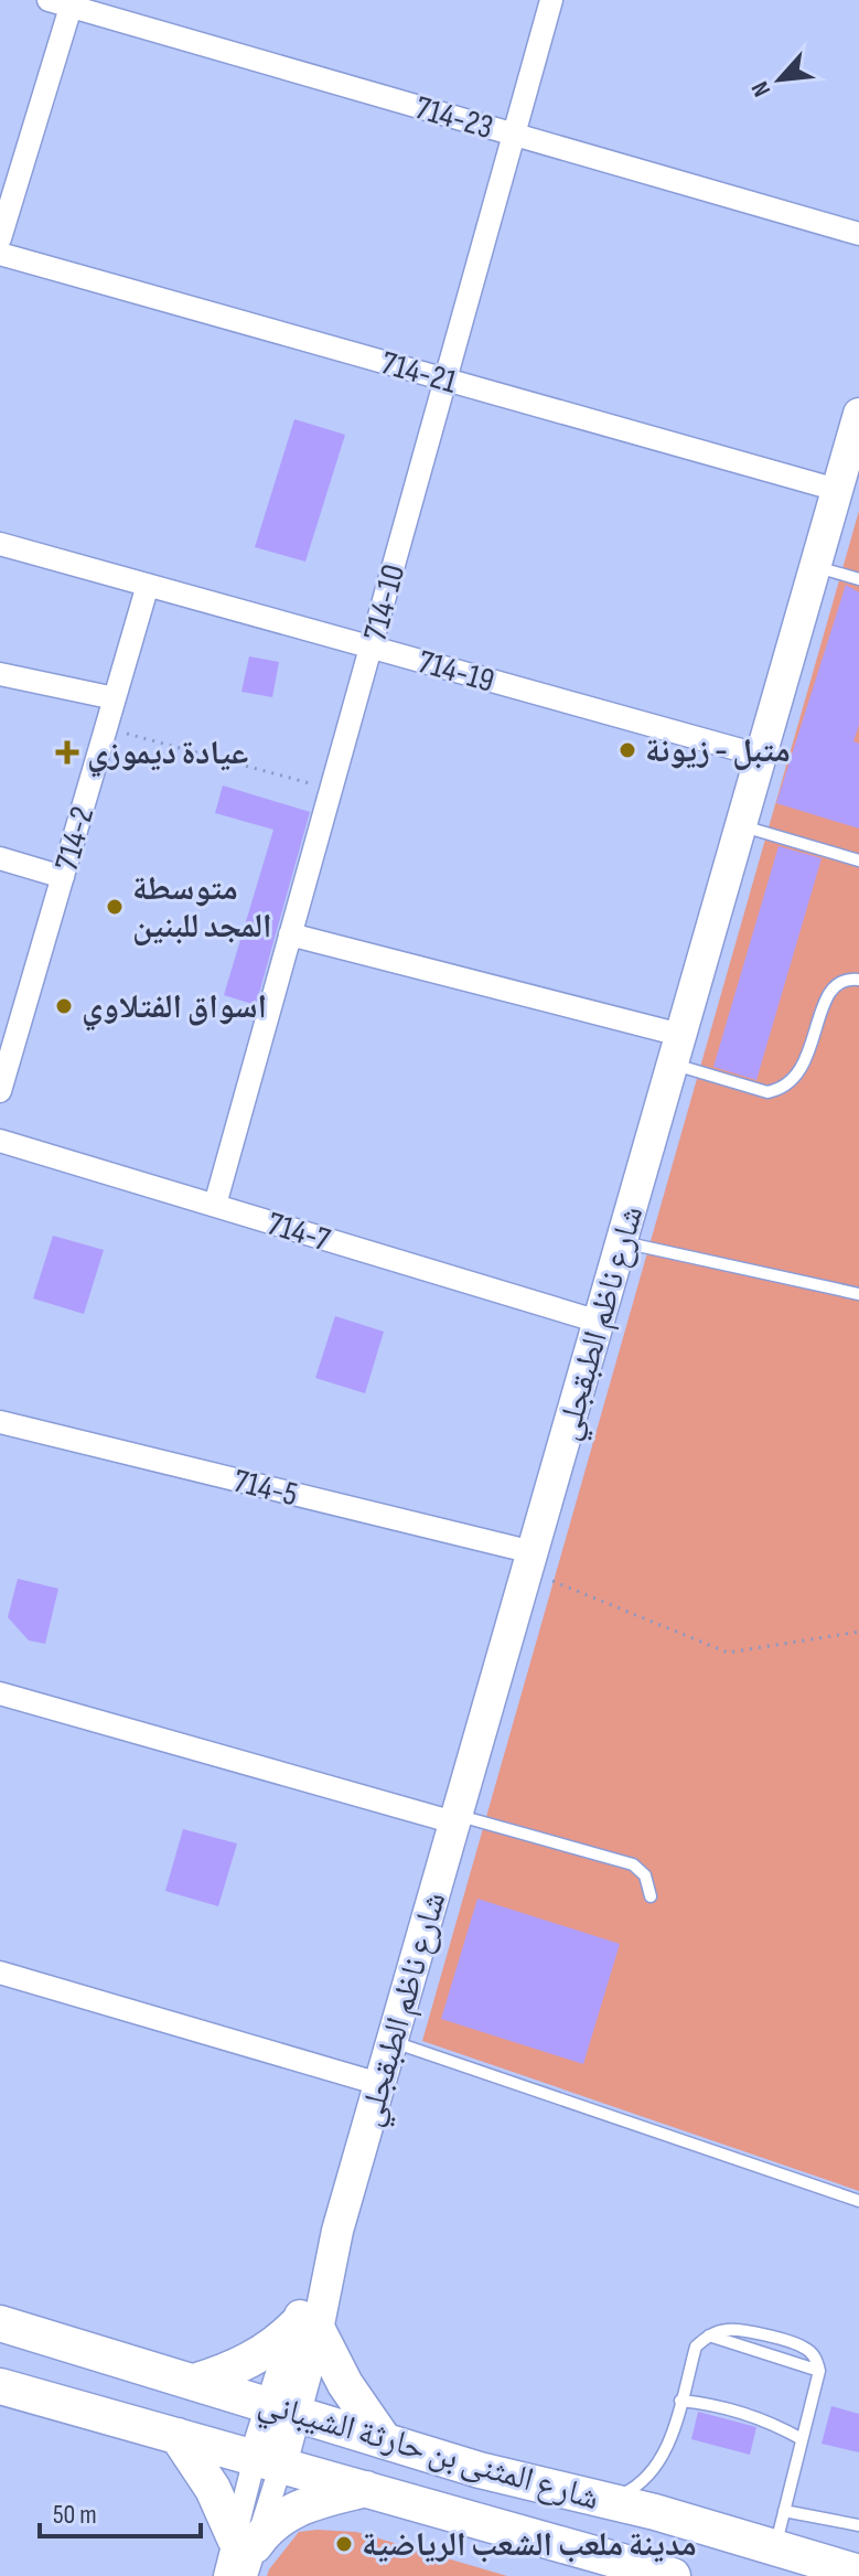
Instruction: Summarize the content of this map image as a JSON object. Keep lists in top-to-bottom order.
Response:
{
  "streets": {
    "main road": ["شارع ناظم الطبقجلي", "شارع المثنى بن حارثة الشيباني"],
    "street": [
      "714-23",
      "714-21",
      "714-10",
      "714-19",
      "714-2",
      "714-7",
      "714-5"
    ]
  },
  "crossings": [
    ["714-23", "714-10"],
    ["714-21", "714-10"],
    ["714-21", "شارع ناظم الطبقجلي"],
    ["714-10", "714-19"],
    ["714-10", "714-7"],
    ["714-19", "714-2"],
    ["714-19", "شارع ناظم الطبقجلي"],
    ["714-7", "شارع ناظم الطبقجلي"],
    ["شارع ناظم الطبقجلي", "714-5"],
    ["شارع ناظم الطبقجلي", "شارع المثنى بن حارثة الشيباني"]
  ],
  "places": {
    "other": [
      "متبل - زيونة",
      "متوسطة المجد للبنين",
      "اسواق الفتلاوي",
      "مدينة ملعب الشعب الرياضية"
    ],
    "health": ["عيادة ديموزي"]
  },
  "scale_bar": "50 m",
  "north": "bottom left"
}
